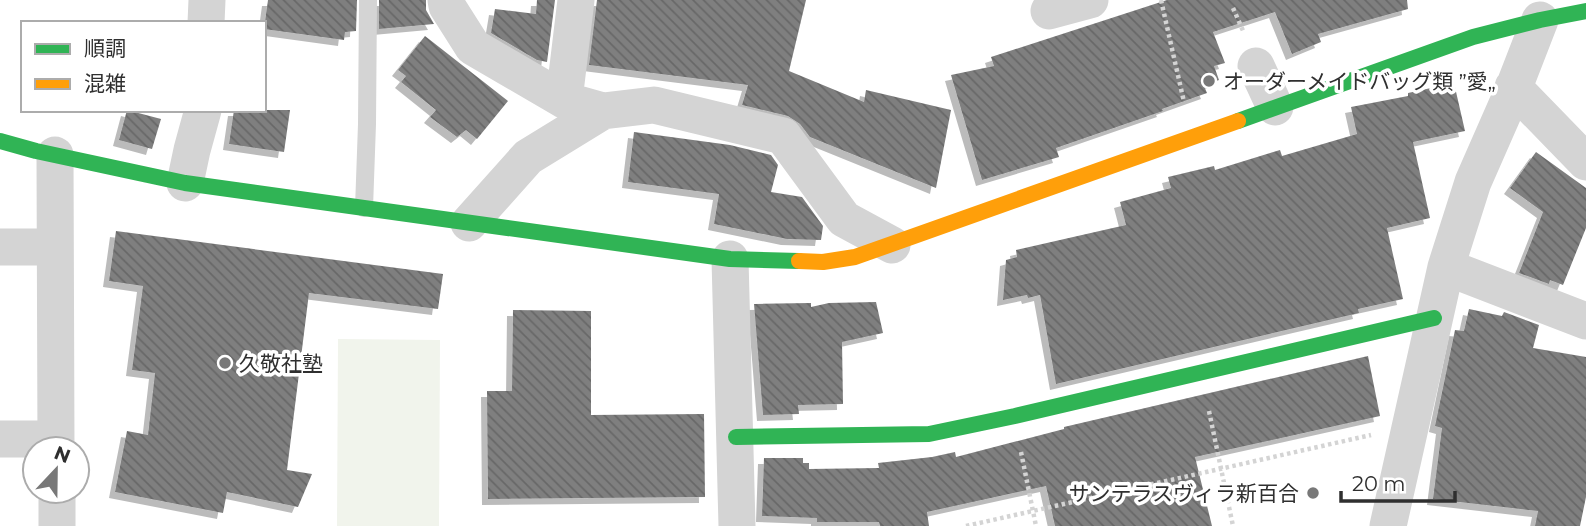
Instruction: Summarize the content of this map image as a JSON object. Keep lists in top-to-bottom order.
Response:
{
  "places": ["オーダーメイドバッグ類 ”愛„", "久敬社塾", "サンテラスヴィラ新百合"],
  "legend": ["順調", "混雑"],
  "scale_bar": "20 m",
  "north": "top"
}
